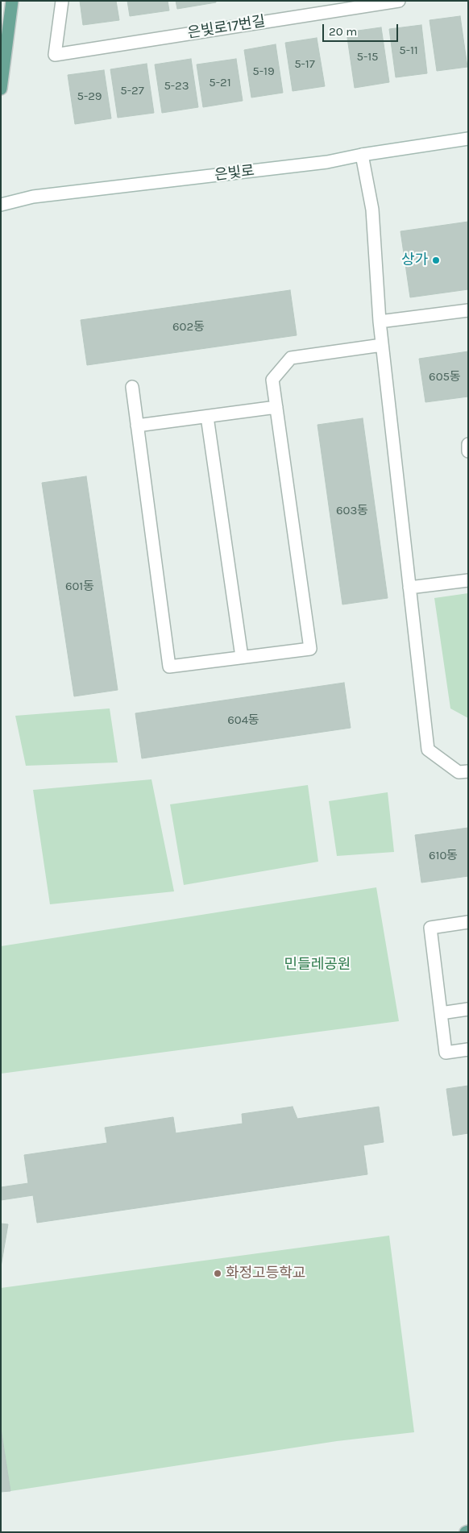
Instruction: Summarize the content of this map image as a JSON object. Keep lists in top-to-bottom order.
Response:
{
  "streets": {
    "main road": ["은빛로17번길", "은빛로"]
  },
  "parks": ["민들레공원"],
  "places": ["상가", "화정고등학교"],
  "house_numbers": [
    "5-11",
    "5-15",
    "5-17",
    "5-19",
    "5-21",
    "5-23",
    "5-27",
    "5-29",
    "602동",
    "605동",
    "603동",
    "601동",
    "604동",
    "610동"
  ],
  "scale_bar": "20 m"
}
